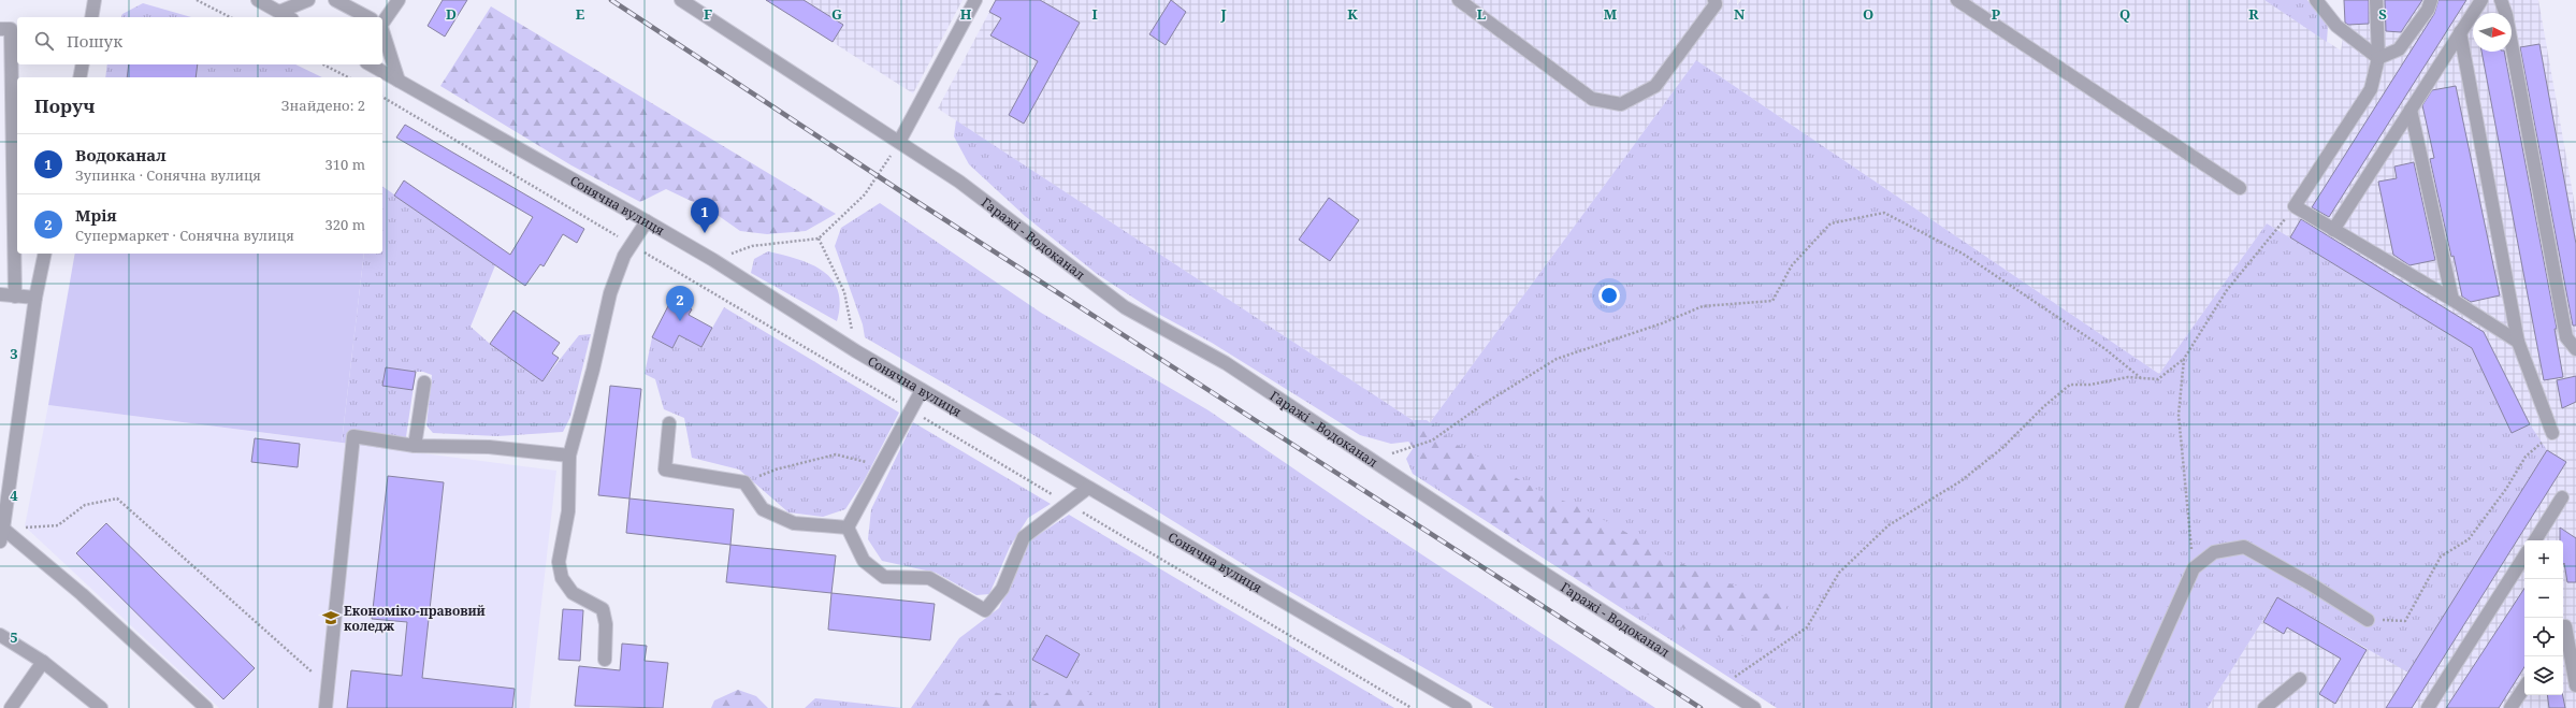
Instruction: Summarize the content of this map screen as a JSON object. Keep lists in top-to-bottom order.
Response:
{
  "streets": {
    "street": ["Сонячна вулиця", "Гаражі - Водоканал"]
  },
  "places": {
    "school or university": ["Економіко-правовий коледж"]
  },
  "north": "right",
  "page": {
    "search": "Пошук",
    "heading": ["Поруч", "Знайдено: 2"],
    "list": [
      {
        "mark": "1",
        "name": "Водоканал",
        "note": "Зупинка · Сонячна вулиця",
        "value": "310 m"
      },
      {
        "mark": "2",
        "name": "Мрія",
        "note": "Супермаркет · Сонячна вулиця",
        "value": "320 m"
      }
    ],
    "pins": ["1", "2"],
    "map_buttons": ["+", "−"]
  },
  "grid": {
    "columns": [
      "D",
      "E",
      "F",
      "G",
      "H",
      "I",
      "J",
      "K",
      "L",
      "M",
      "N",
      "O",
      "P",
      "Q",
      "R",
      "S"
    ],
    "rows": ["3", "4", "5"]
  }
}
